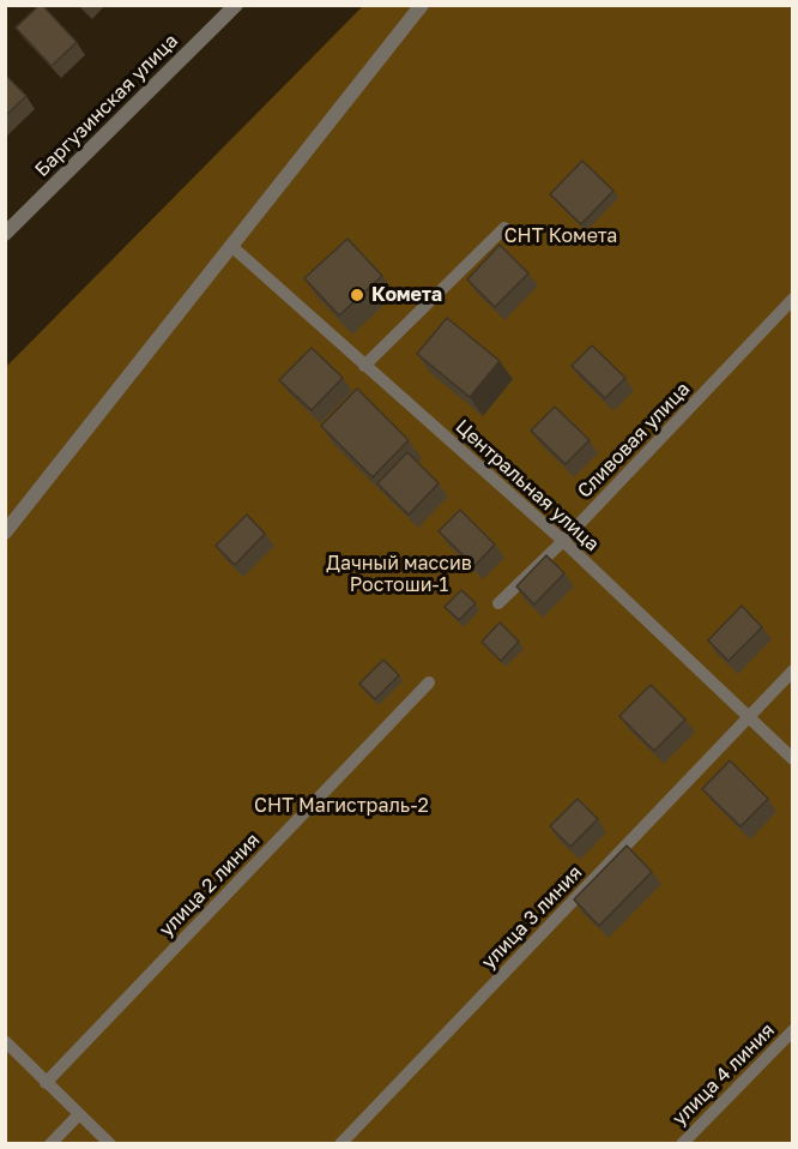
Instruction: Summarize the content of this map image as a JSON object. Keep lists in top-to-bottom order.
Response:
{
  "streets": {
    "street": ["Баргузинская улица"],
    "lane": [
      "Сливовая улица",
      "Центральная улица",
      "улица 2 линия",
      "улица 3 линия",
      "улица 4 линия"
    ]
  },
  "crossings": [
    ["Сливовая улица", "Центральная улица"],
    ["Центральная улица", "улица 3 линия"]
  ],
  "parks": ["СНТ Комета", "Дачный массив Ростоши-1", "СНТ Магистраль-2"],
  "places": ["Комета"]
}
